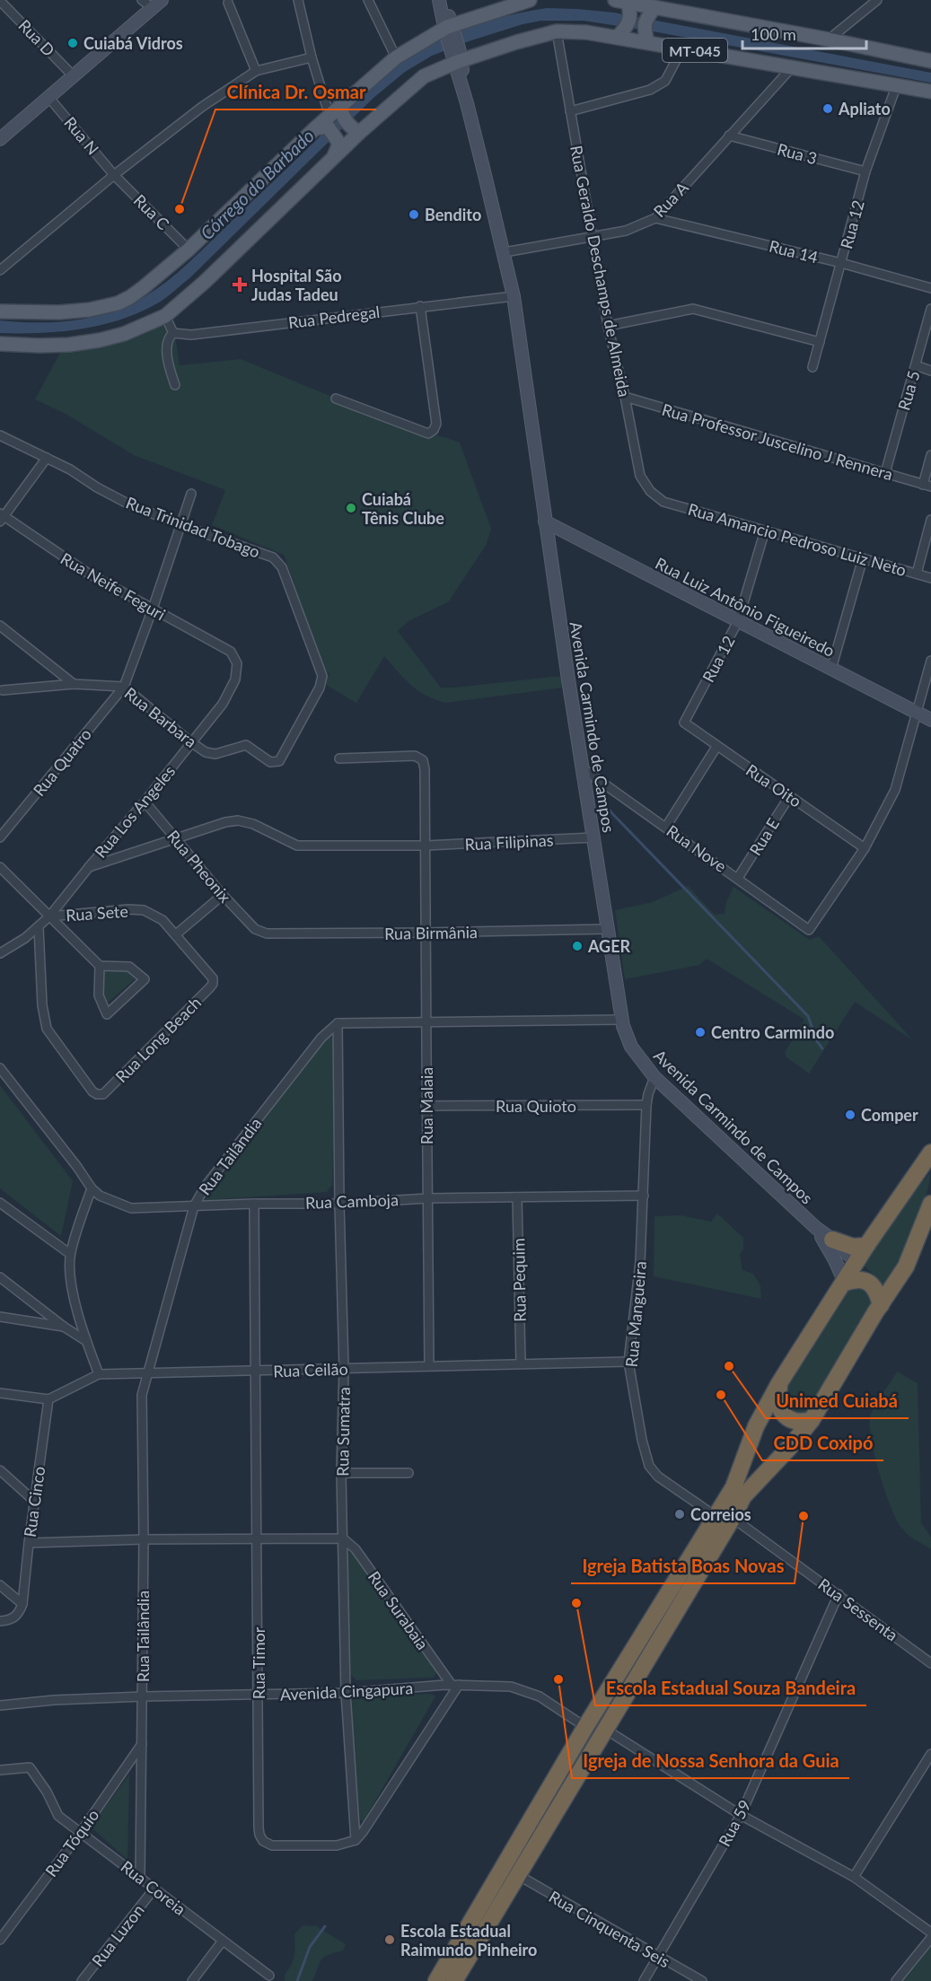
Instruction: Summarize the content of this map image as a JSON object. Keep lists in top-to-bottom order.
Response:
{
  "streets": {
    "main road": ["MT-045", "Rua Luiz Antônio Figueiredo", "Avenida Carmindo de Campos"],
    "street": [
      "Rua D",
      "Rua N",
      "Rua 3",
      "Rua A",
      "Rua C",
      "Rua 12",
      "Rua 14",
      "Rua Geraldo Deschamps de Almeida",
      "Rua Pedregal",
      "Rua 5",
      "Rua Professor Juscelino J Rennera",
      "Rua Trinidad Tobago",
      "Rua Amancio Pedroso Luiz Neto",
      "Rua Neife Feguri",
      "Rua Barbara",
      "Rua Quatro",
      "Rua Oito",
      "Rua Los Angeles",
      "Rua E",
      "Rua Filipinas",
      "Rua Nove",
      "Rua Pheonix",
      "Rua Sete",
      "Rua Birmânia",
      "Rua Long Beach",
      "Rua Malaia",
      "Rua Quioto",
      "Rua Tailândia",
      "Rua Camboja",
      "Rua Pequim",
      "Rua Mangueira",
      "Rua Ceilão",
      "Rua Sumatra",
      "Rua Cinco",
      "Rua Sessenta",
      "Rua Surabaia",
      "Rua Timor",
      "Avenida Cingapura",
      "Rua 59",
      "Rua Tóquio",
      "Rua Coreia",
      "Rua Cinquenta Seis",
      "Rua Luzon"
    ]
  },
  "crossings": [
    ["MT-045", "Rua A"],
    ["MT-045", "Rua 12"],
    ["MT-045", "Rua Geraldo Deschamps de Almeida"],
    ["MT-045", "Avenida Carmindo de Campos"],
    ["Rua N", "Rua C"],
    ["Rua 3", "Rua A"],
    ["Rua 3", "Rua 12"],
    ["Rua A", "Rua 14"],
    ["Rua A", "Rua Geraldo Deschamps de Almeida"],
    ["Rua A", "Avenida Carmindo de Campos"],
    ["Rua 12", "Rua 14"],
    ["Rua 12", "Rua Amancio Pedroso Luiz Neto"],
    ["Rua 12", "Rua Luiz Antônio Figueiredo"],
    ["Rua 12", "Rua Oito"],
    ["Rua Geraldo Deschamps de Almeida", "Rua Professor Juscelino J Rennera"],
    ["Rua Geraldo Deschamps de Almeida", "Rua Amancio Pedroso Luiz Neto"],
    ["Rua Pedregal", "Avenida Carmindo de Campos"],
    ["Rua 5", "Rua Professor Juscelino J Rennera"],
    ["Rua Trinidad Tobago", "Rua Barbara"],
    ["Rua Trinidad Tobago", "Rua Quatro"],
    ["Rua Neife Feguri", "Rua Quatro"],
    ["Rua Neife Feguri", "Rua Los Angeles"],
    ["Rua Luiz Antônio Figueiredo", "Avenida Carmindo de Campos"],
    ["Rua Barbara", "Rua Quatro"],
    ["Rua Barbara", "Rua Los Angeles"],
    ["Avenida Carmindo de Campos", "Rua Filipinas"],
    ["Avenida Carmindo de Campos", "Rua Nove"],
    ["Avenida Carmindo de Campos", "Rua Birmânia"],
    ["Avenida Carmindo de Campos", "Rua Mangueira"],
    ["Rua Oito", "Rua E"],
    ["Rua Oito", "Rua Nove"],
    ["Rua Los Angeles", "Rua Filipinas"],
    ["Rua Los Angeles", "Rua Pheonix"],
    ["Rua Los Angeles", "Rua Sete"],
    ["Rua Los Angeles", "Rua Long Beach"],
    ["Rua E", "Rua Nove"],
    ["Rua Filipinas", "Rua Pheonix"],
    ["Rua Filipinas", "Rua Malaia"],
    ["Rua Pheonix", "Rua Birmânia"],
    ["Rua Sete", "Rua Long Beach"],
    ["Rua Birmânia", "Rua Malaia"],
    ["Rua Malaia", "Rua Quioto"],
    ["Rua Malaia", "Rua Camboja"],
    ["Rua Malaia", "Rua Ceilão"],
    ["Rua Quioto", "Rua Mangueira"],
    ["Rua Tailândia", "Rua Camboja"],
    ["Rua Tailândia", "Rua Ceilão"],
    ["Rua Tailândia", "Rua Sumatra"],
    ["Rua Tailândia", "Avenida Cingapura"],
    ["Rua Tailândia", "Rua Tóquio"],
    ["Rua Tailândia", "Rua Coreia"],
    ["Rua Camboja", "Rua Pequim"],
    ["Rua Camboja", "Rua Mangueira"],
    ["Rua Camboja", "Rua Sumatra"],
    ["Rua Camboja", "Rua Timor"],
    ["Rua Pequim", "Rua Ceilão"],
    ["Rua Mangueira", "Rua Ceilão"],
    ["Rua Mangueira", "Rua Sessenta"],
    ["Rua Ceilão", "Rua Sumatra"],
    ["Rua Ceilão", "Rua Cinco"],
    ["Rua Ceilão", "Rua Timor"],
    ["Rua Sumatra", "Rua Surabaia"],
    ["Rua Sumatra", "Rua Timor"],
    ["Rua Sumatra", "Avenida Cingapura"],
    ["Rua Sessenta", "Rua 59"],
    ["Rua Surabaia", "Avenida Cingapura"],
    ["Rua Timor", "Avenida Cingapura"],
    ["Rua 59", "Rua Cinquenta Seis"],
    ["Rua Tóquio", "Rua Coreia"],
    ["Rua Coreia", "Rua Luzon"]
  ],
  "water": ["Córrego do Barbado"],
  "places": {
    "other": [
      "Cuiabá Vidros",
      "Apliato",
      "Clínica Dr. Osmar",
      "Bendito",
      "Cuiabá Tênis Clube",
      "AGER",
      "Centro Carmindo",
      "Comper",
      "Unimed Cuiabá",
      "CDD Coxipó",
      "Correios",
      "Igreja Batista Boas Novas",
      "Escola Estadual Souza Bandeira",
      "Igreja de Nossa Senhora da Guia",
      "Escola Estadual Raimundo Pinheiro"
    ],
    "health": ["Hospital São Judas Tadeu"]
  },
  "scale_bar": "100 m"
}
